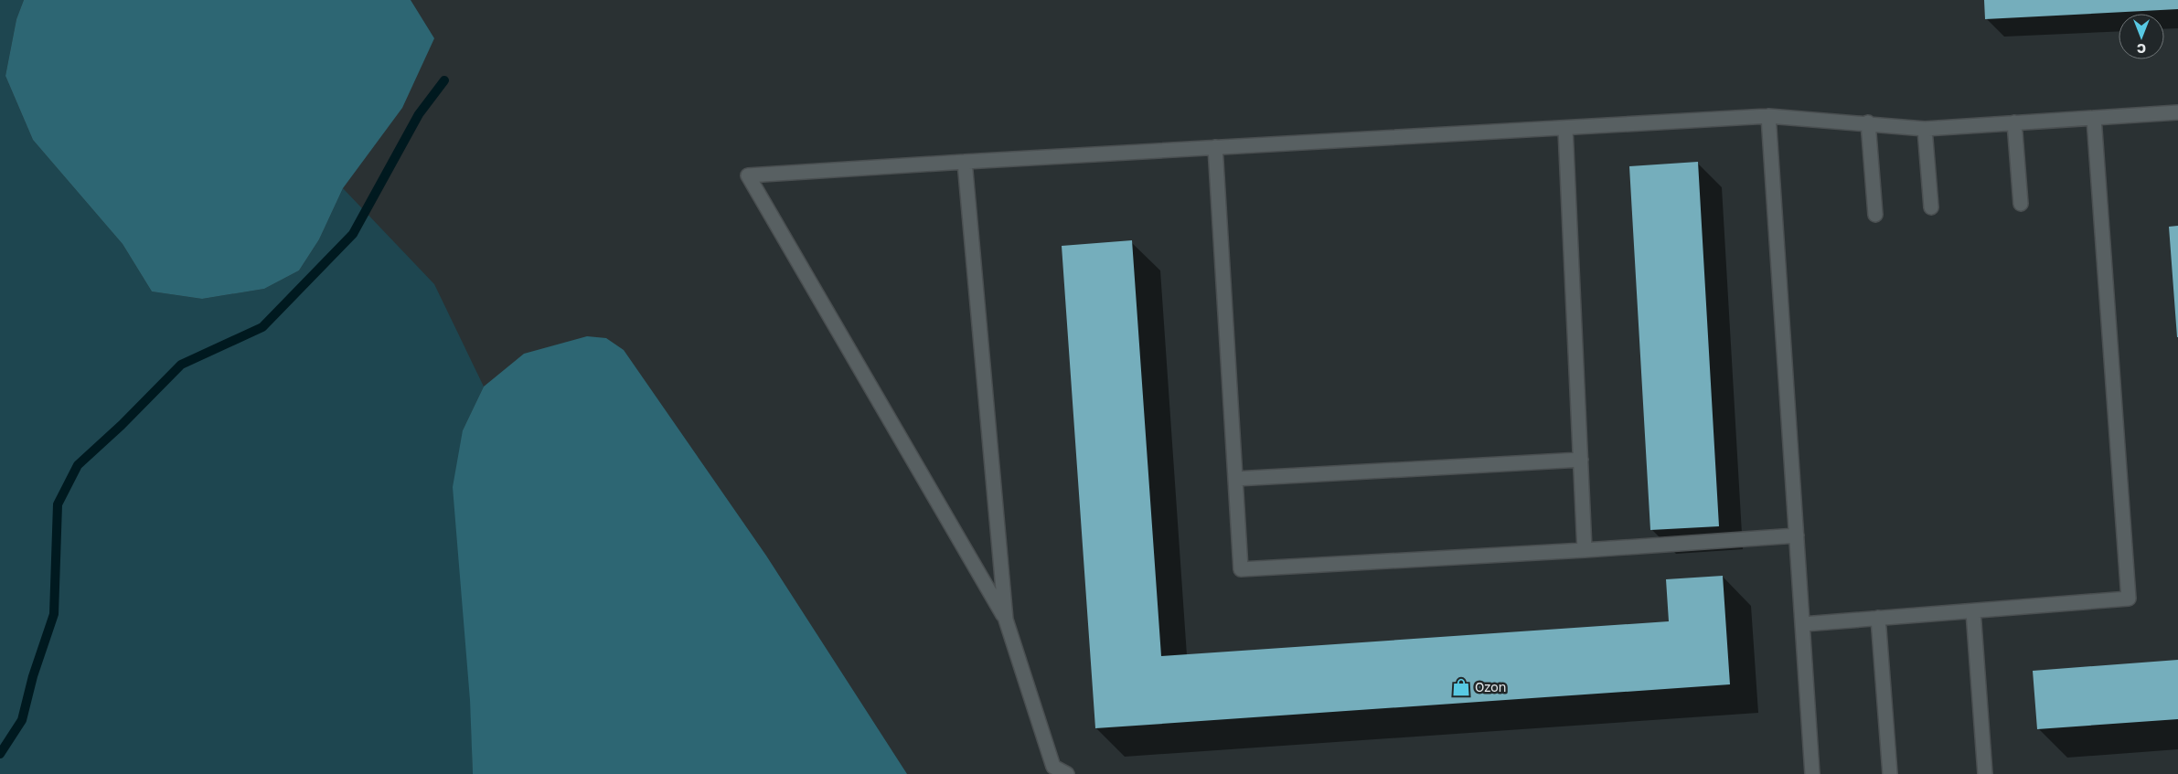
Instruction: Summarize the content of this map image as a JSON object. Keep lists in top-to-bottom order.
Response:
{
  "places": {
    "shop": ["Ozon"]
  },
  "north": "bottom"
}
